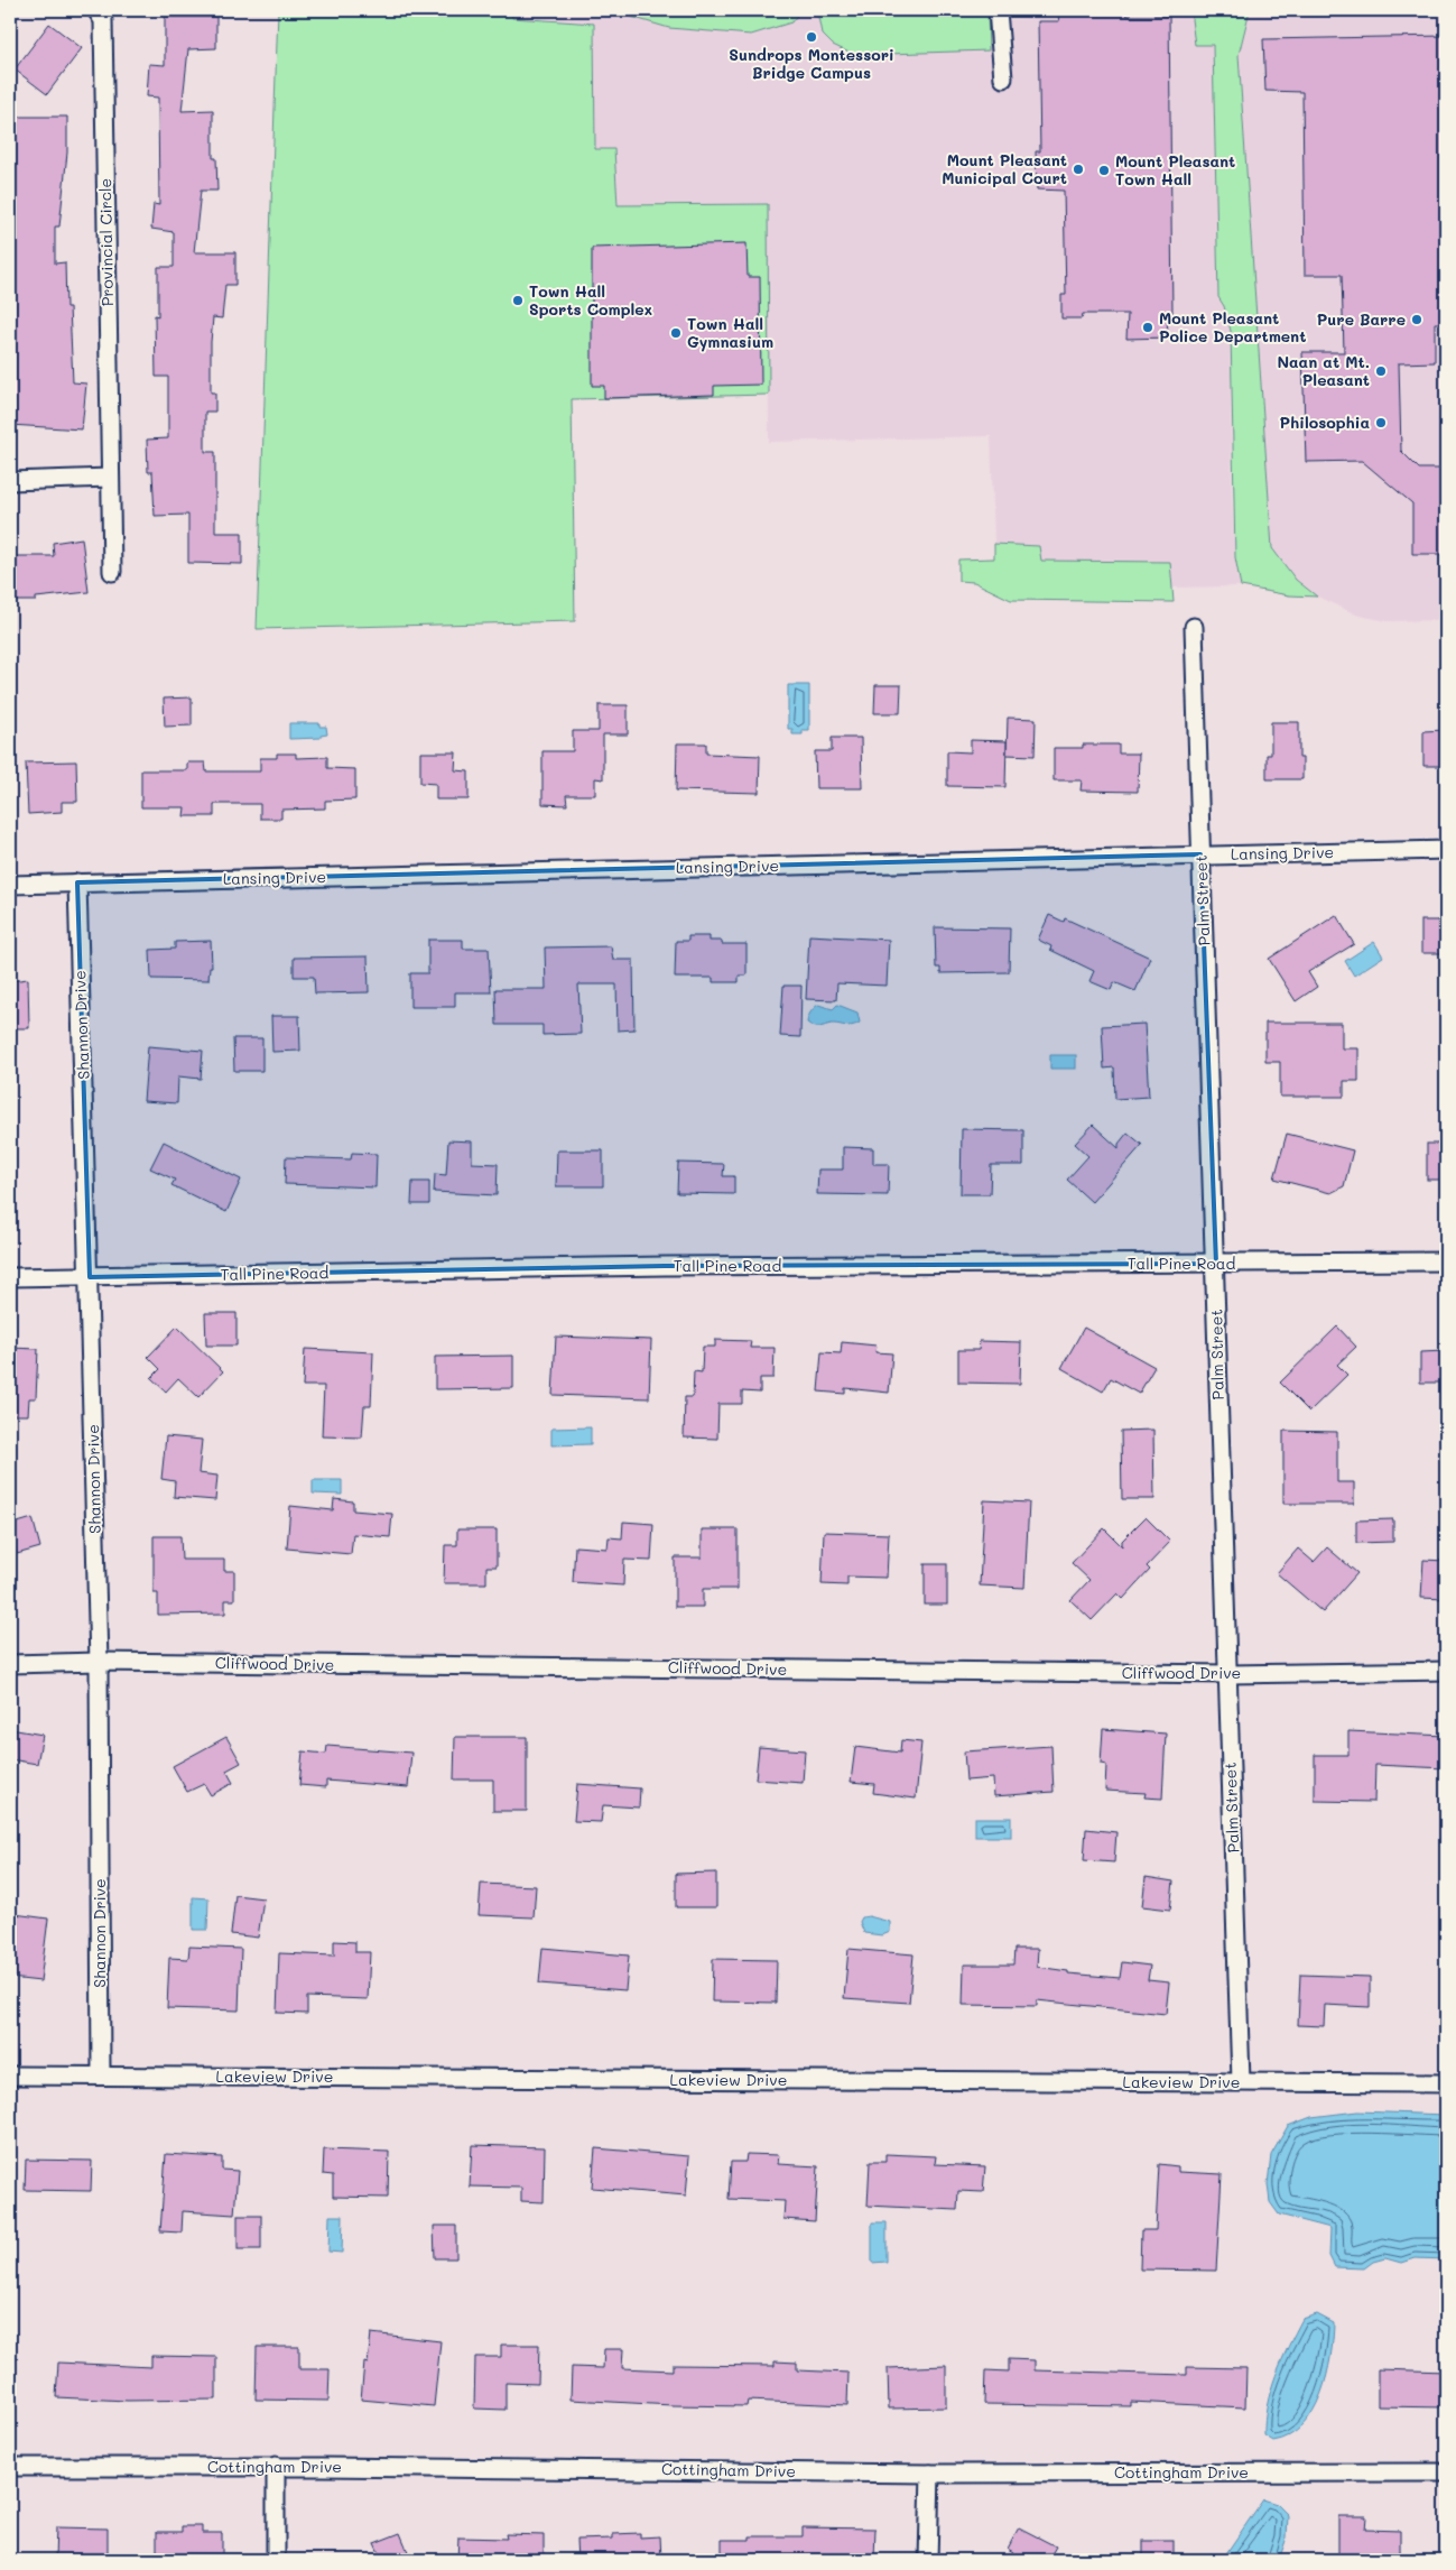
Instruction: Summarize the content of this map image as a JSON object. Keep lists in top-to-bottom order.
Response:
{
  "streets": {
    "street": [
      "Provincial Circle",
      "Lansing Drive",
      "Palm Street",
      "Shannon Drive",
      "Tall Pine Road",
      "Cliffwood Drive",
      "Lakeview Drive",
      "Cottingham Drive"
    ]
  },
  "crossings": [
    ["Lansing Drive", "Palm Street"],
    ["Lansing Drive", "Shannon Drive"],
    ["Palm Street", "Tall Pine Road"],
    ["Palm Street", "Cliffwood Drive"],
    ["Palm Street", "Lakeview Drive"],
    ["Shannon Drive", "Tall Pine Road"],
    ["Shannon Drive", "Cliffwood Drive"],
    ["Shannon Drive", "Lakeview Drive"]
  ],
  "places": [
    "Sundrops Montessori Bridge Campus",
    "Mount Pleasant Municipal Court",
    "Mount Pleasant Town Hall",
    "Town Hall Sports Complex",
    "Pure Barre",
    "Mount Pleasant Police Department",
    "Town Hall Gymnasium",
    "Naan at Mt. Pleasant",
    "Philosophia"
  ]
}
